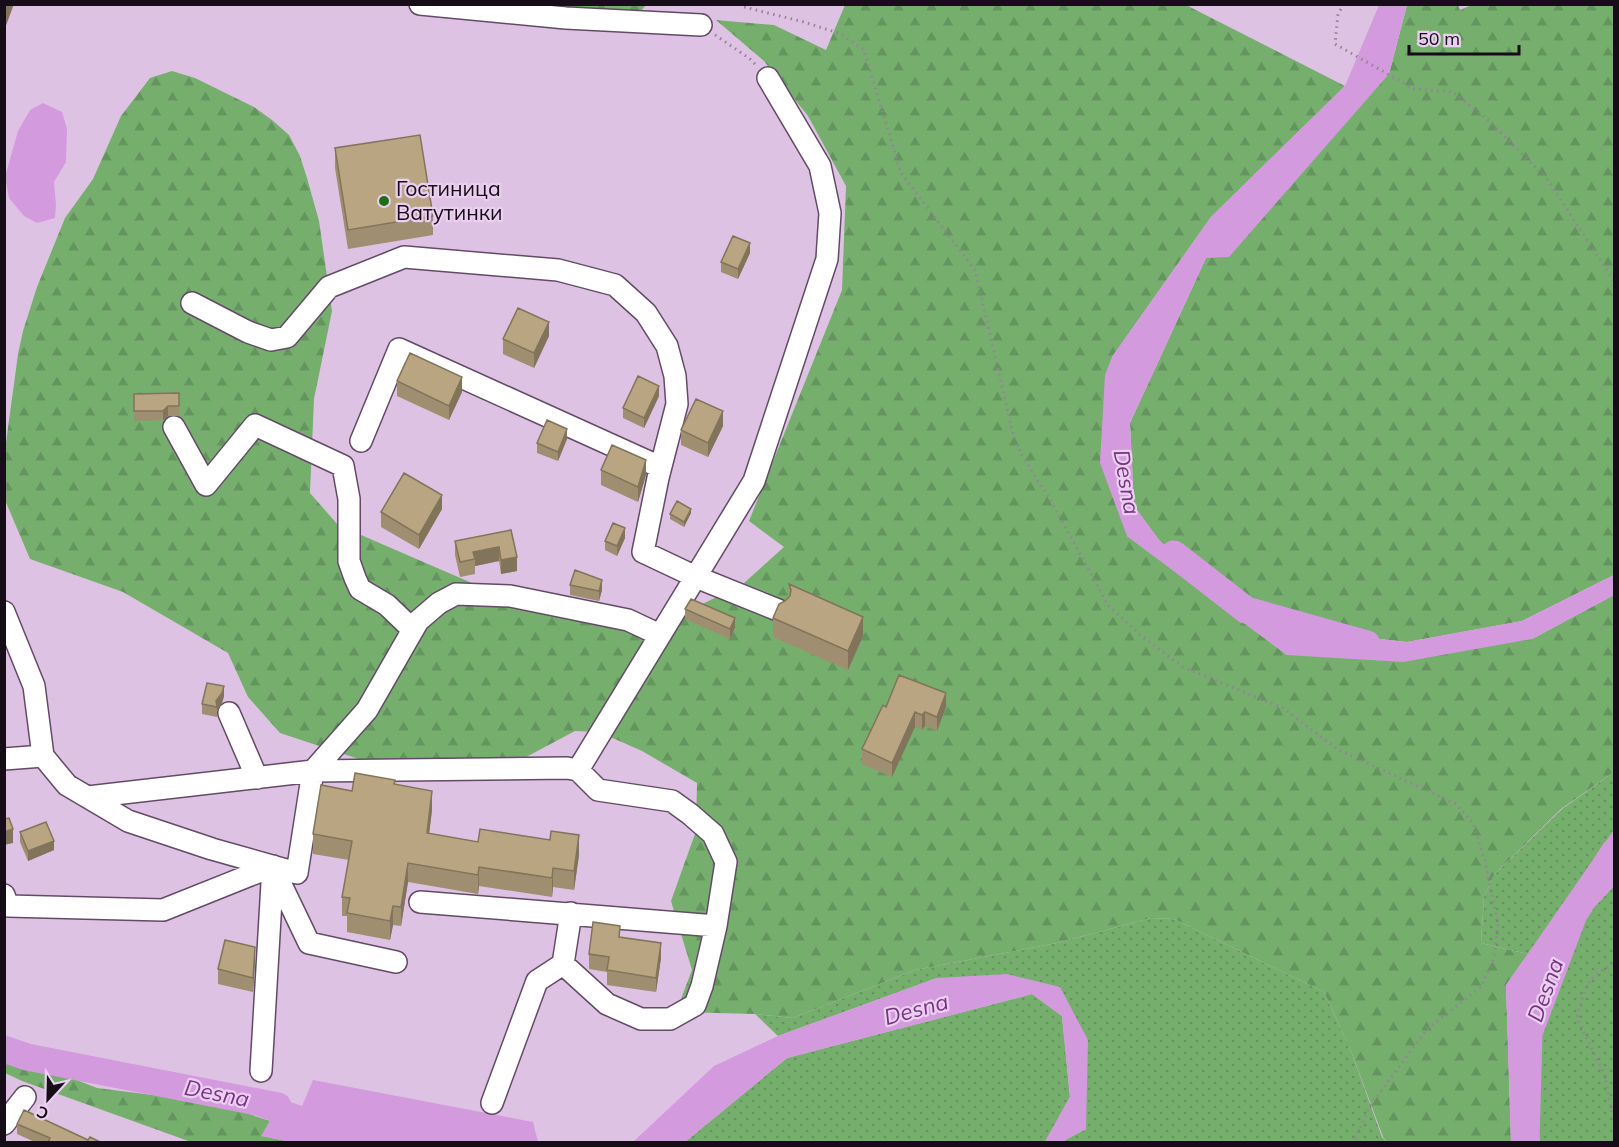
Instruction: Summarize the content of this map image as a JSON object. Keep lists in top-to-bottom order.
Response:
{
  "water": ["Desna"],
  "places": ["Гостиница Ватутинки"],
  "scale_bar": "50 m",
  "north": "bottom"
}
